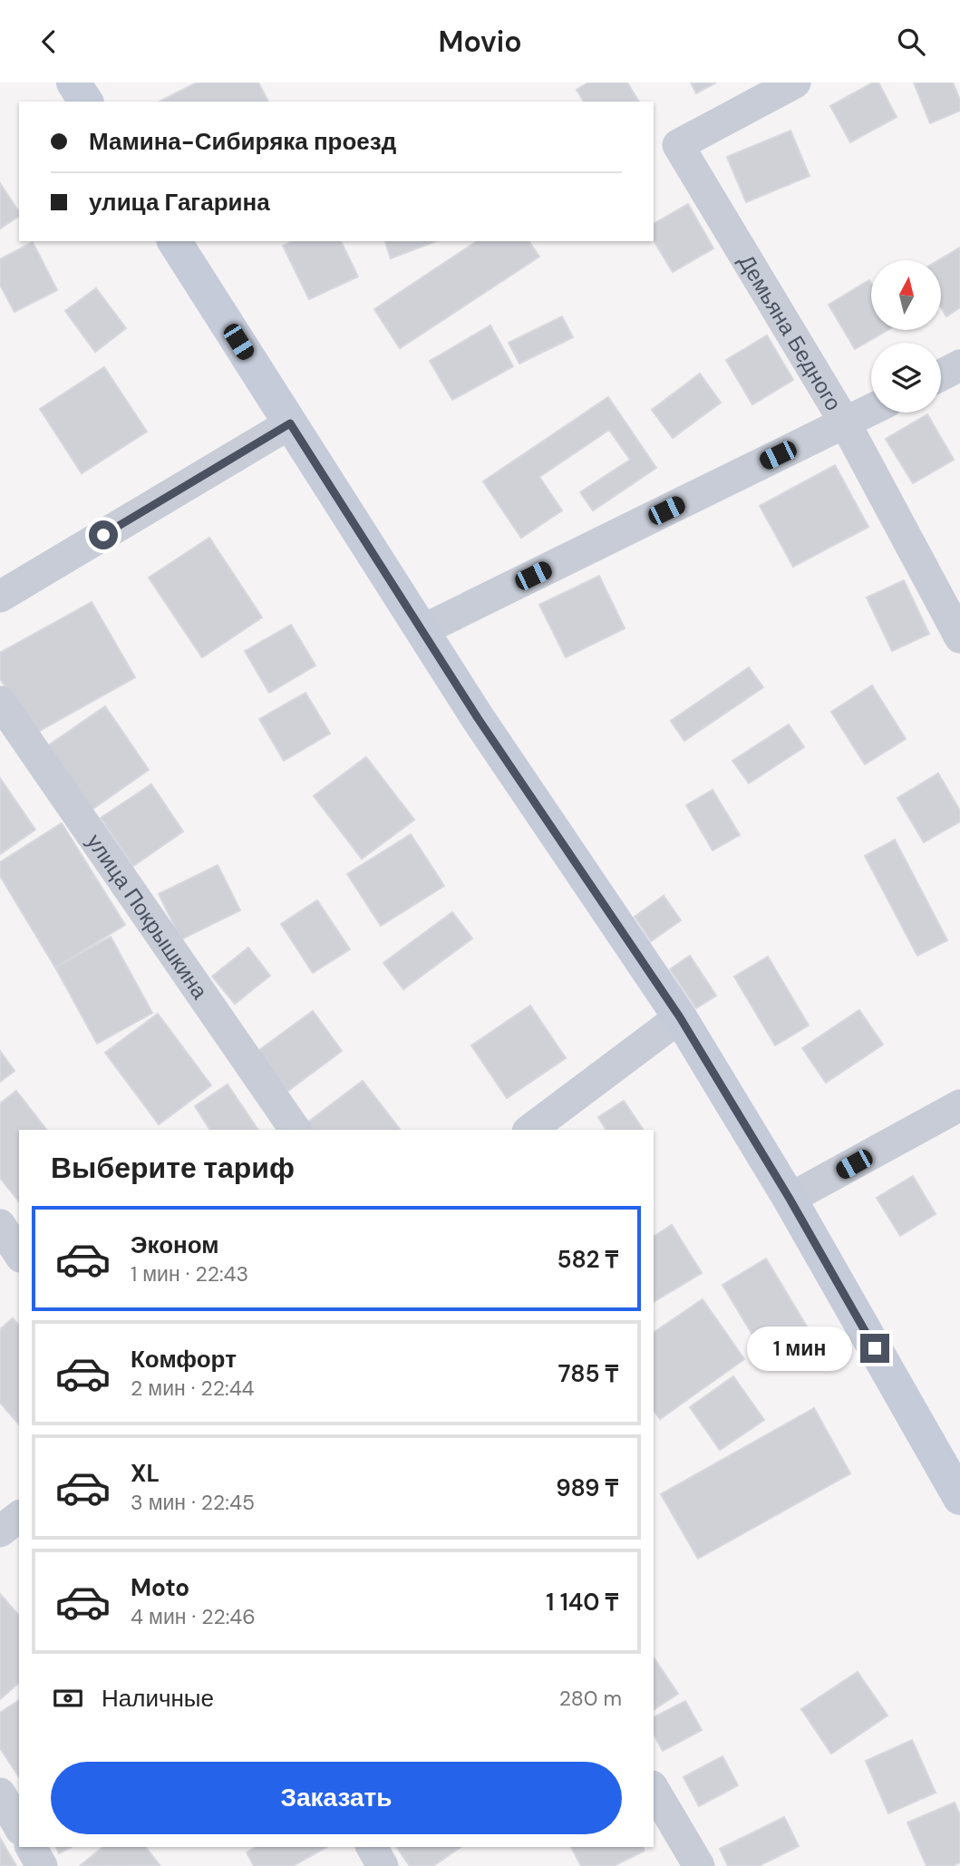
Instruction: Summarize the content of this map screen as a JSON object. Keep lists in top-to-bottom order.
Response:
{
  "streets": {
    "street": ["Демьяна Бедного", "улица Покрышкина"]
  },
  "north": "top",
  "page": {
    "header": "Movio",
    "banner": ["Мамина-Сибиряка проезд", "улица Гагарина"],
    "heading": "Выберите тариф",
    "list": [
      {
        "name": "Эконом",
        "note": "1 мин · 22:43",
        "value": "582 ₸"
      },
      {
        "name": "Комфорт",
        "note": "2 мин · 22:44",
        "value": "785 ₸"
      },
      {
        "name": "XL",
        "note": "3 мин · 22:45",
        "value": "989 ₸"
      },
      {
        "name": "Moto",
        "note": "4 мин · 22:46",
        "value": "1 140 ₸"
      }
    ],
    "bubble": "1 мин",
    "pay": ["Наличные", "280 m"],
    "buttons": "Заказать"
  }
}
